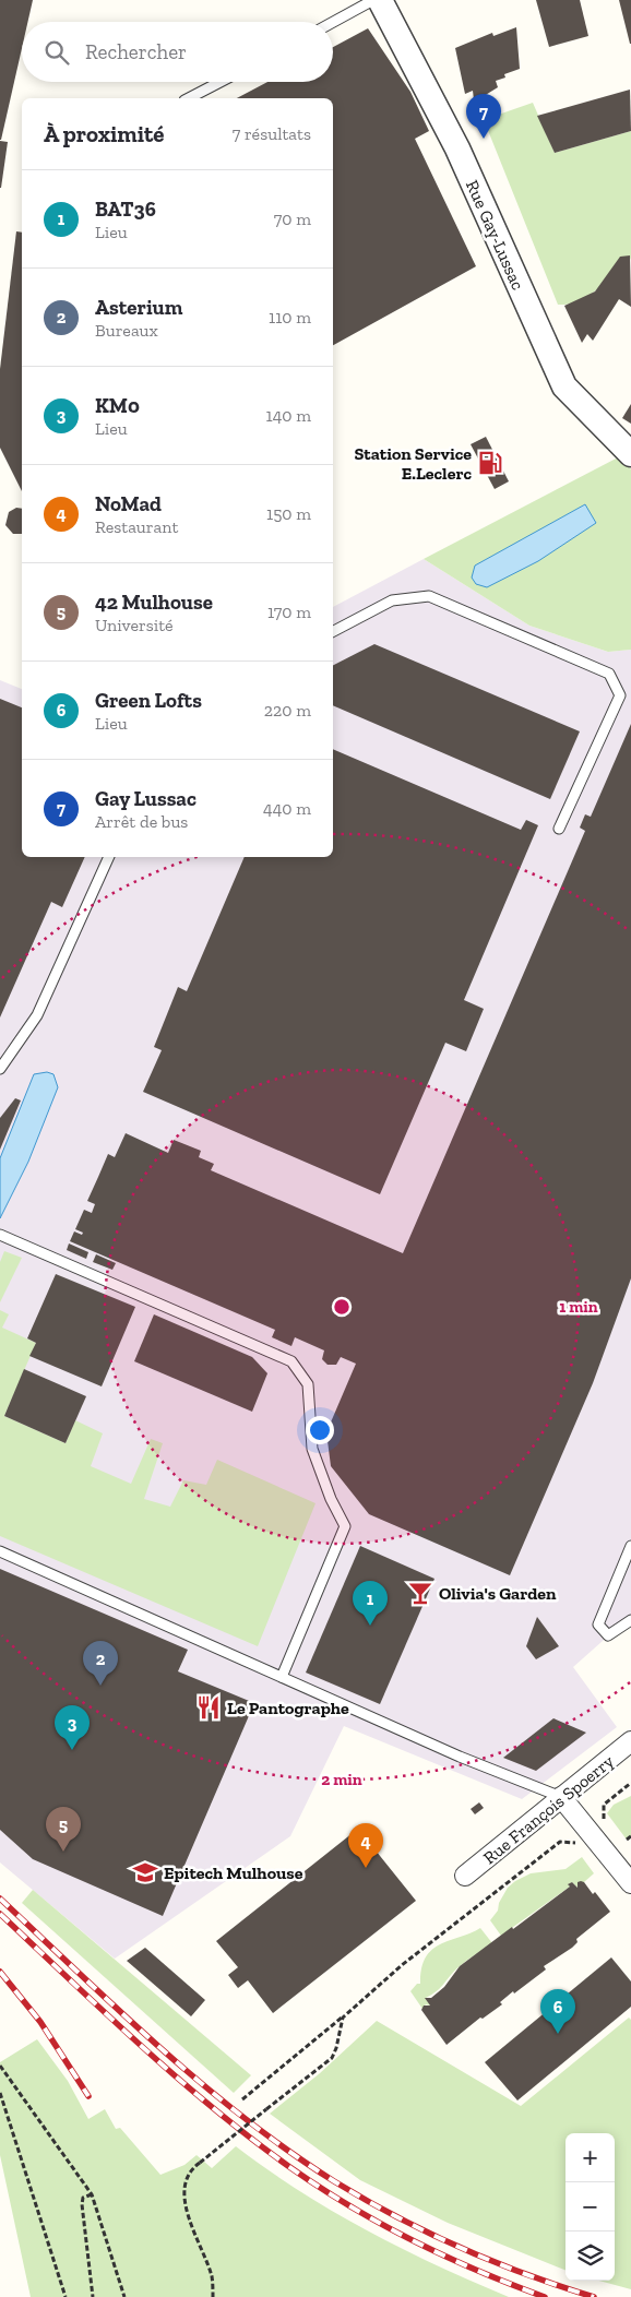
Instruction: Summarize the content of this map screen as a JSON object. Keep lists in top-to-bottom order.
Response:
{
  "streets": {
    "street": ["Rue Gay-Lussac", "Rue François Spoerry"]
  },
  "places": {
    "fuel station": ["Station Service E.Leclerc"],
    "bar": ["Olivia's Garden"],
    "restaurant": ["Le Pantographe"],
    "school or university": ["Epitech Mulhouse"]
  },
  "page": {
    "search": "Rechercher",
    "pins": [
      "7",
      "1",
      "2",
      "3",
      "5",
      "4",
      "6"
    ],
    "heading": ["À proximité", "7 résultats"],
    "list": [
      {
        "mark": "1",
        "name": "BAT36",
        "note": "Lieu",
        "value": "70 m"
      },
      {
        "mark": "2",
        "name": "Asterium",
        "note": "Bureaux",
        "value": "110 m"
      },
      {
        "mark": "3",
        "name": "KM0",
        "note": "Lieu",
        "value": "140 m"
      },
      {
        "mark": "4",
        "name": "NoMad",
        "note": "Restaurant",
        "value": "150 m"
      },
      {
        "mark": "5",
        "name": "42 Mulhouse",
        "note": "Université",
        "value": "170 m"
      },
      {
        "mark": "6",
        "name": "Green Lofts",
        "note": "Lieu",
        "value": "220 m"
      },
      {
        "mark": "7",
        "name": "Gay Lussac",
        "note": "Arrêt de bus",
        "value": "440 m"
      }
    ],
    "map_buttons": ["+", "−"]
  },
  "rings": ["1 min", "2 min"]
}
